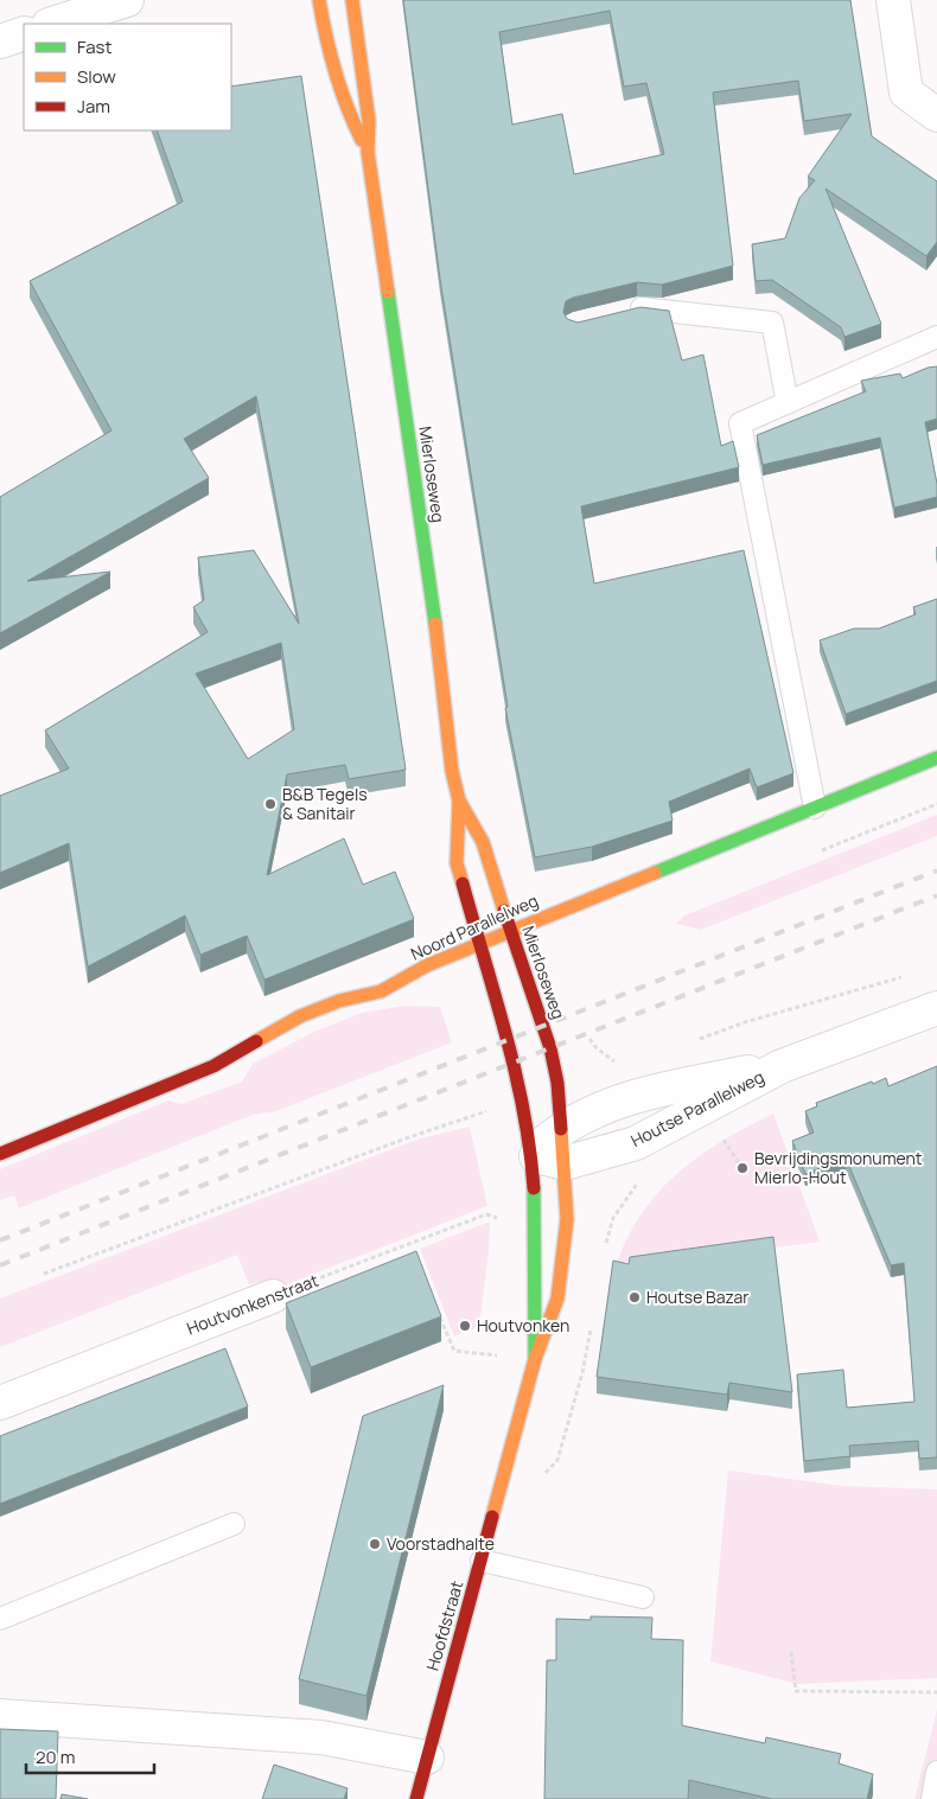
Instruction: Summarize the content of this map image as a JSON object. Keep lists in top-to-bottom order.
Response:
{
  "streets": {
    "street": [
      "Mierloseweg",
      "Noord Parallelweg",
      "Houtse Parallelweg",
      "Houtvonkenstraat",
      "Hoofdstraat"
    ]
  },
  "crossings": [
    ["Mierloseweg", "Noord Parallelweg"],
    ["Mierloseweg", "Houtse Parallelweg"],
    ["Mierloseweg", "Hoofdstraat"],
    ["Houtse Parallelweg", "Hoofdstraat"]
  ],
  "places": [
    "B&B Tegels & Sanitair",
    "Bevrijdingsmonument Mierlo-Hout",
    "Houtse Bazar",
    "Houtvonken",
    "Voorstadhalte"
  ],
  "legend": ["Fast", "Slow", "Jam"],
  "scale_bar": "20 m"
}
